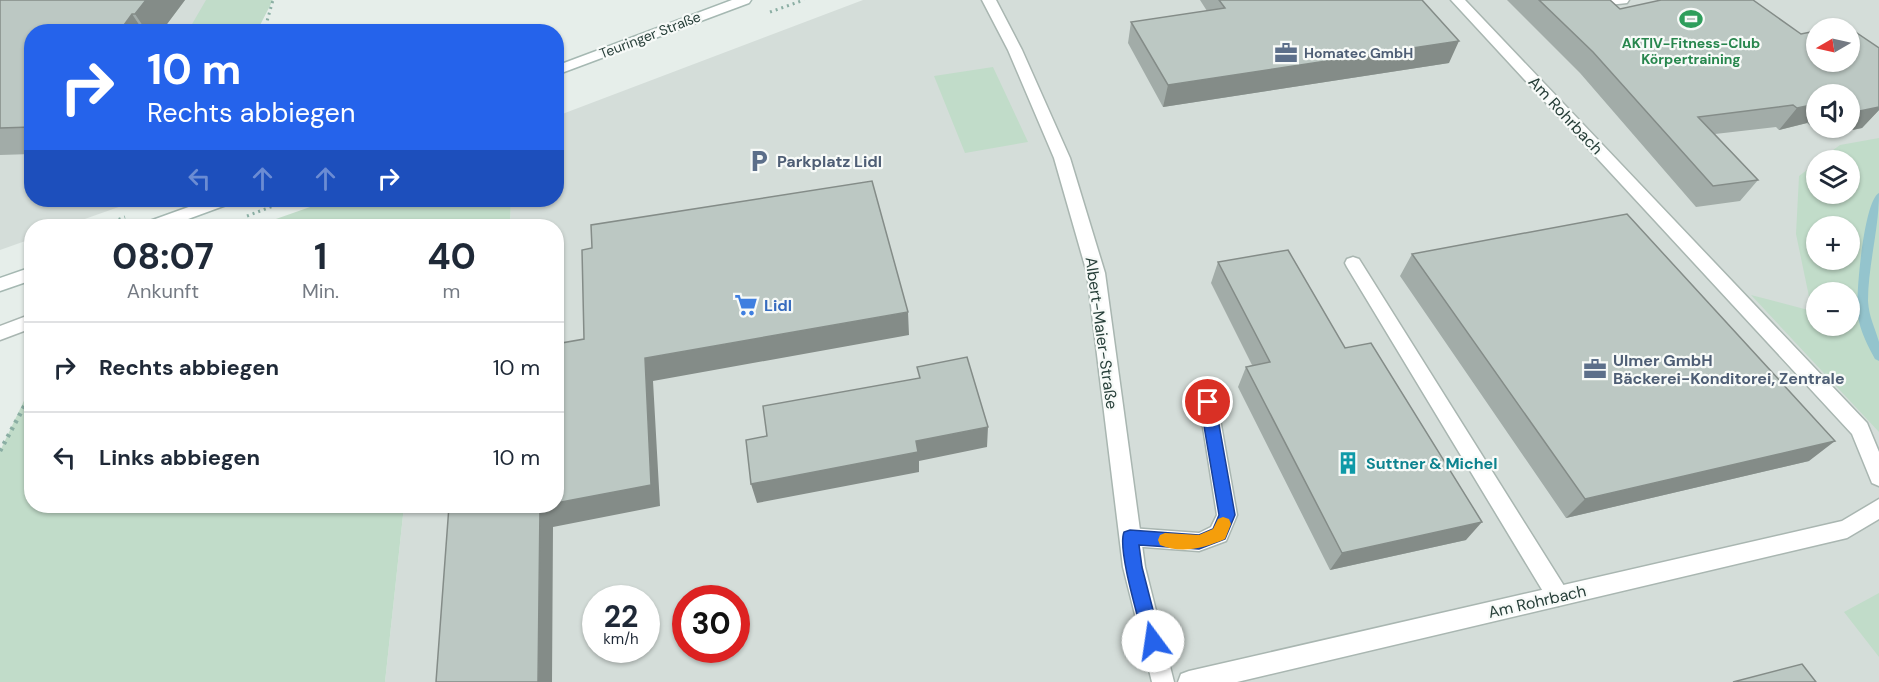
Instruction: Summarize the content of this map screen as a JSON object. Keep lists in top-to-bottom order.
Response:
{
  "streets": {
    "street": ["Teuringer Straße", "Am Rohrbach", "Albert-Maier-Straße"]
  },
  "places": {
    "sports": ["AKTIV-Fitness-Club Körpertraining"],
    "office": ["Homatec GmbH", "Ulmer GmbH Bäckerei-Konditorei, Zentrale"],
    "parking": ["Parkplatz Lidl"],
    "supermarket": ["Lidl"],
    "building": ["Suttner & Michel"]
  },
  "north": "left",
  "page": {
    "map_buttons": ["+", "−"],
    "turn": ["10 m", "Rechts abbiegen"],
    "eta": [
      "08:07",
      "Ankunft",
      "1",
      "Min.",
      "40",
      "m"
    ],
    "list": [
      {
        "name": "Rechts abbiegen",
        "value": "10 m"
      },
      {
        "name": "Links abbiegen",
        "value": "10 m"
      }
    ],
    "speed": "22 km/h",
    "limit": "30"
  }
}
